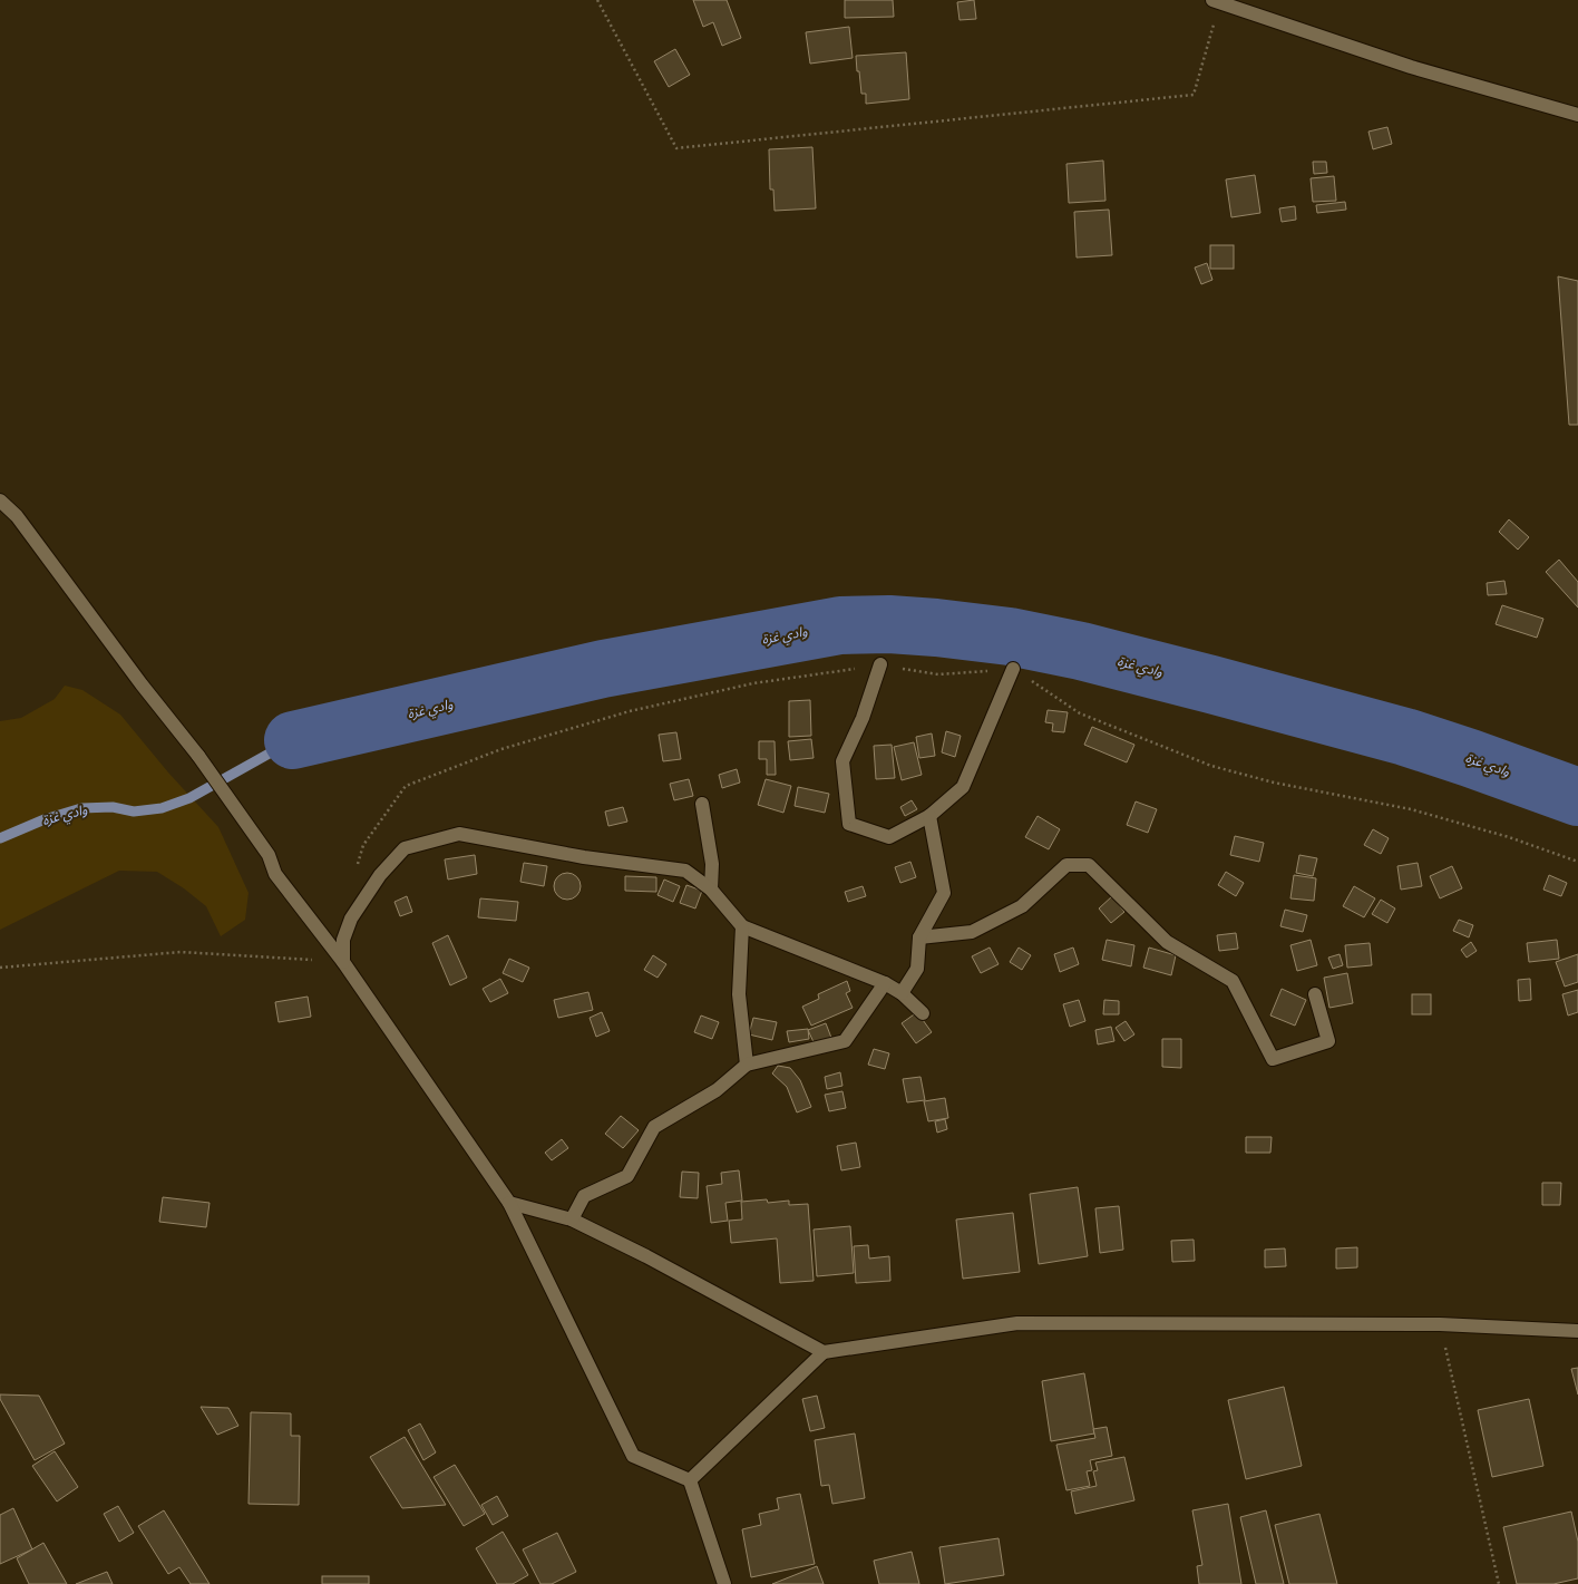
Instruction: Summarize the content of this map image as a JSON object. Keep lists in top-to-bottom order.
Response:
{
  "water": ["وادي غزة"]
}
